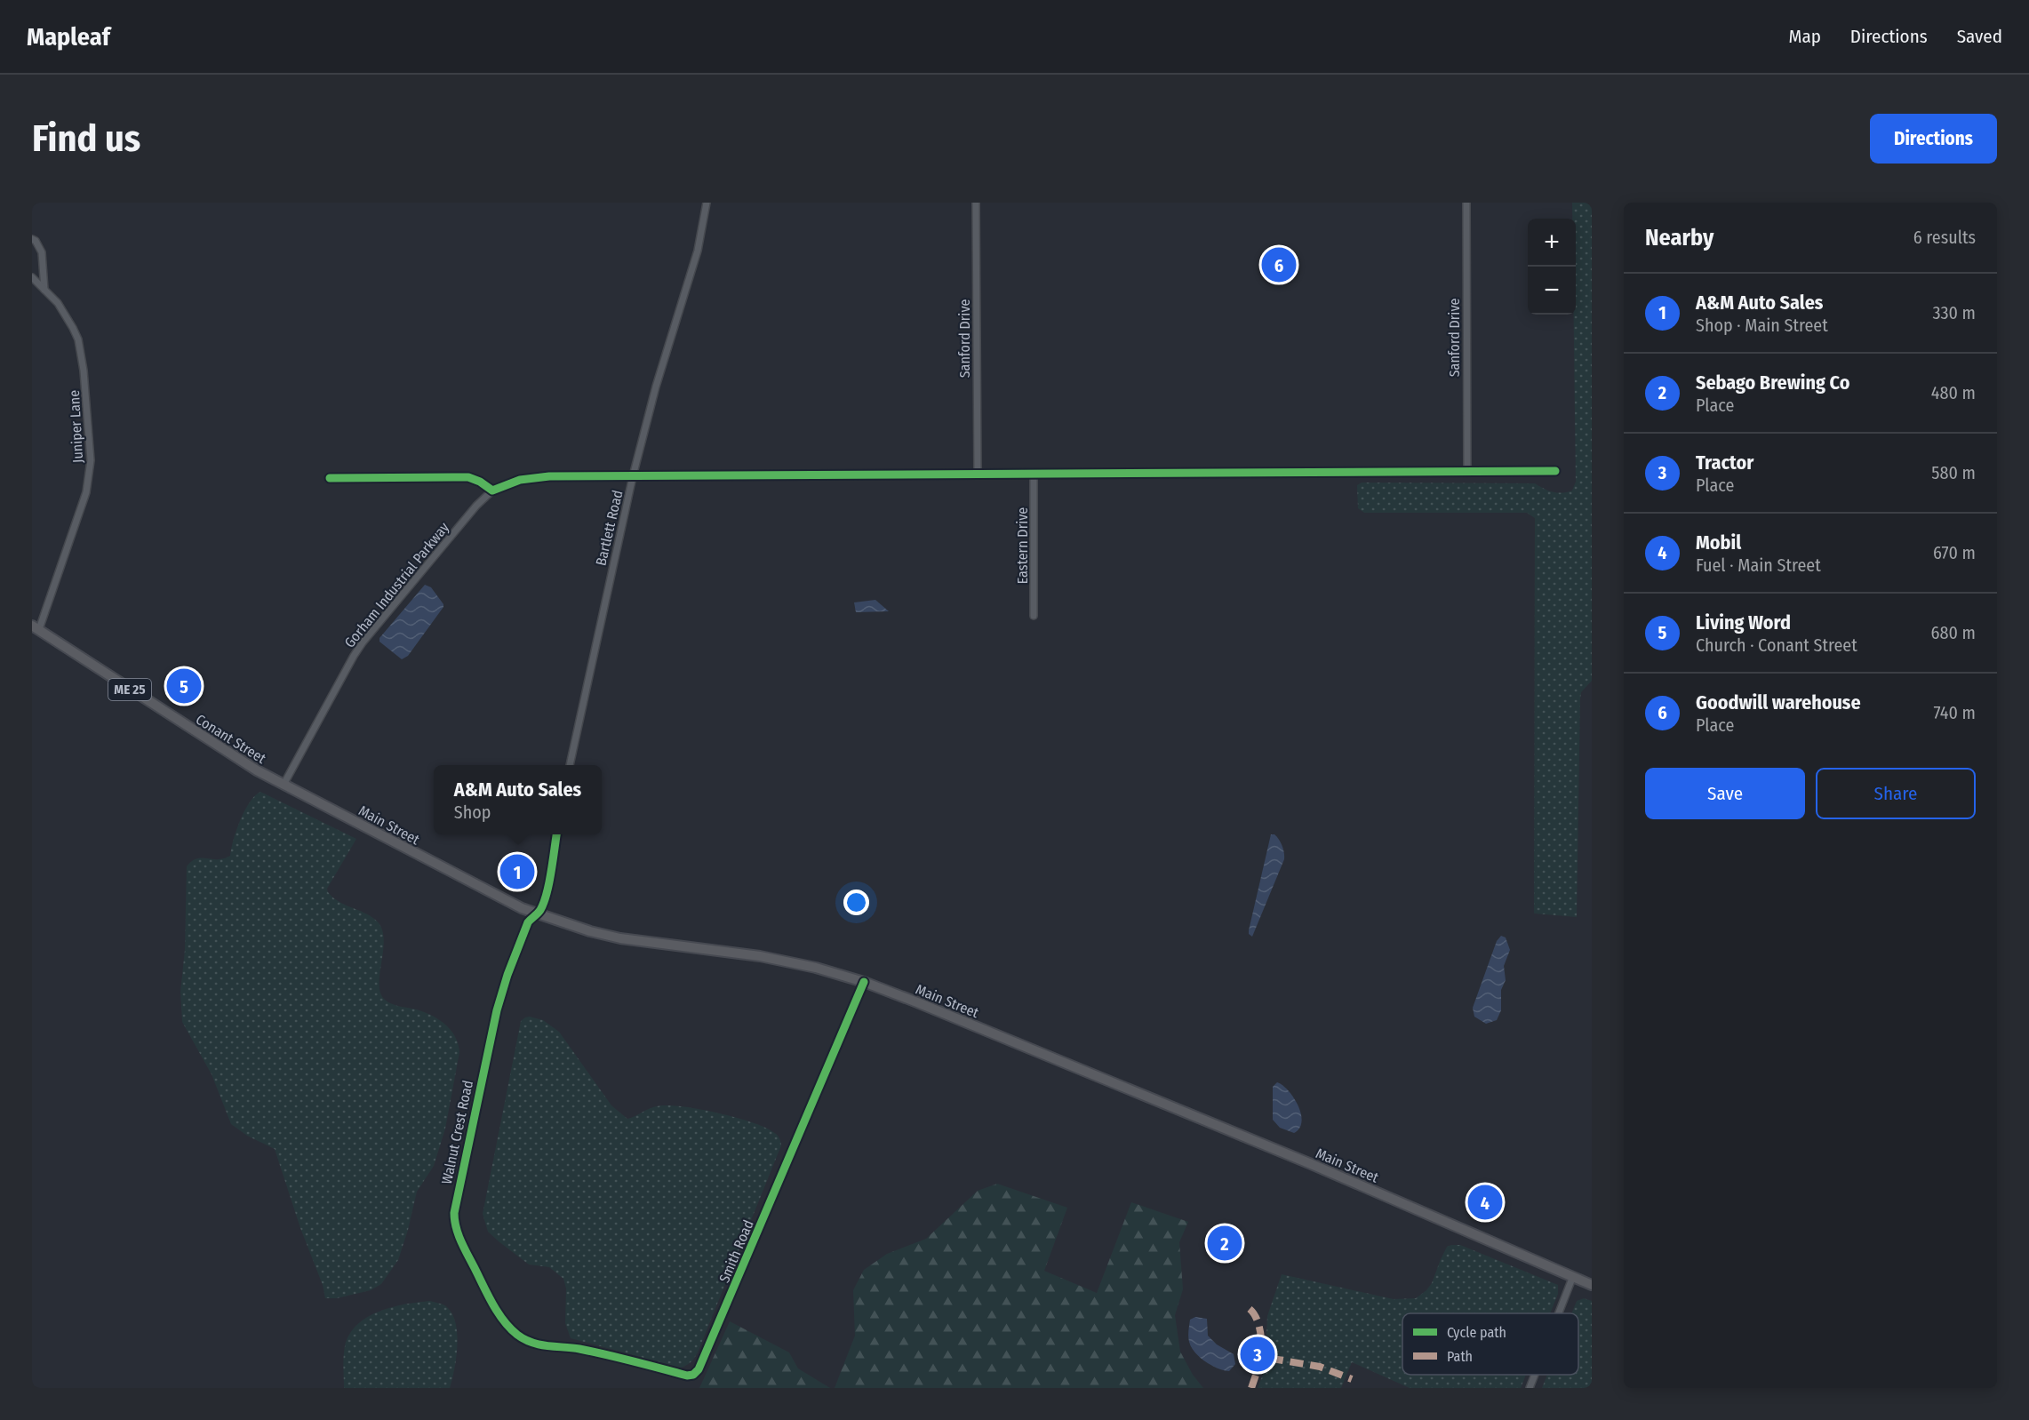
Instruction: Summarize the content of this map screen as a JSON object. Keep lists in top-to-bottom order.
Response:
{
  "streets": {
    "highway": ["ME 25", "Conant Street", "Main Street"],
    "street": [
      "Sanford Drive",
      "Juniper Lane",
      "Bartlett Road",
      "Eastern Drive",
      "Gorham Industrial Parkway",
      "Walnut Crest Road",
      "Smith Road"
    ]
  },
  "crossings": [
    ["Juniper Lane", "Conant Street"],
    ["Gorham Industrial Parkway", "Conant Street"],
    ["Gorham Industrial Parkway", "Main Street"],
    ["Conant Street", "Main Street"],
    ["Main Street", "Walnut Crest Road"],
    ["Main Street", "Smith Road"],
    ["Walnut Crest Road", "Smith Road"]
  ],
  "legend": ["Cycle path", "Path"],
  "page": {
    "header": "Mapleaf",
    "nav": ["Map", "Directions", "Saved"],
    "buttons": [
      "Directions",
      ["Save", "Share"]
    ],
    "title": "Find us",
    "heading": ["Nearby", "6 results"],
    "map_buttons": ["+", "−"],
    "pins": [
      "6",
      "5",
      "1",
      "4",
      "2",
      "3"
    ],
    "list": [
      {
        "mark": "1",
        "name": "A&M Auto Sales",
        "note": "Shop · Main Street",
        "value": "330 m"
      },
      {
        "mark": "2",
        "name": "Sebago Brewing Co",
        "note": "Place",
        "value": "480 m"
      },
      {
        "mark": "3",
        "name": "Tractor",
        "note": "Place",
        "value": "580 m"
      },
      {
        "mark": "4",
        "name": "Mobil",
        "note": "Fuel · Main Street",
        "value": "670 m"
      },
      {
        "mark": "5",
        "name": "Living Word",
        "note": "Church · Conant Street",
        "value": "680 m"
      },
      {
        "mark": "6",
        "name": "Goodwill warehouse",
        "note": "Place",
        "value": "740 m"
      }
    ],
    "popup": ["A&M Auto Sales", "Shop"]
  }
}
